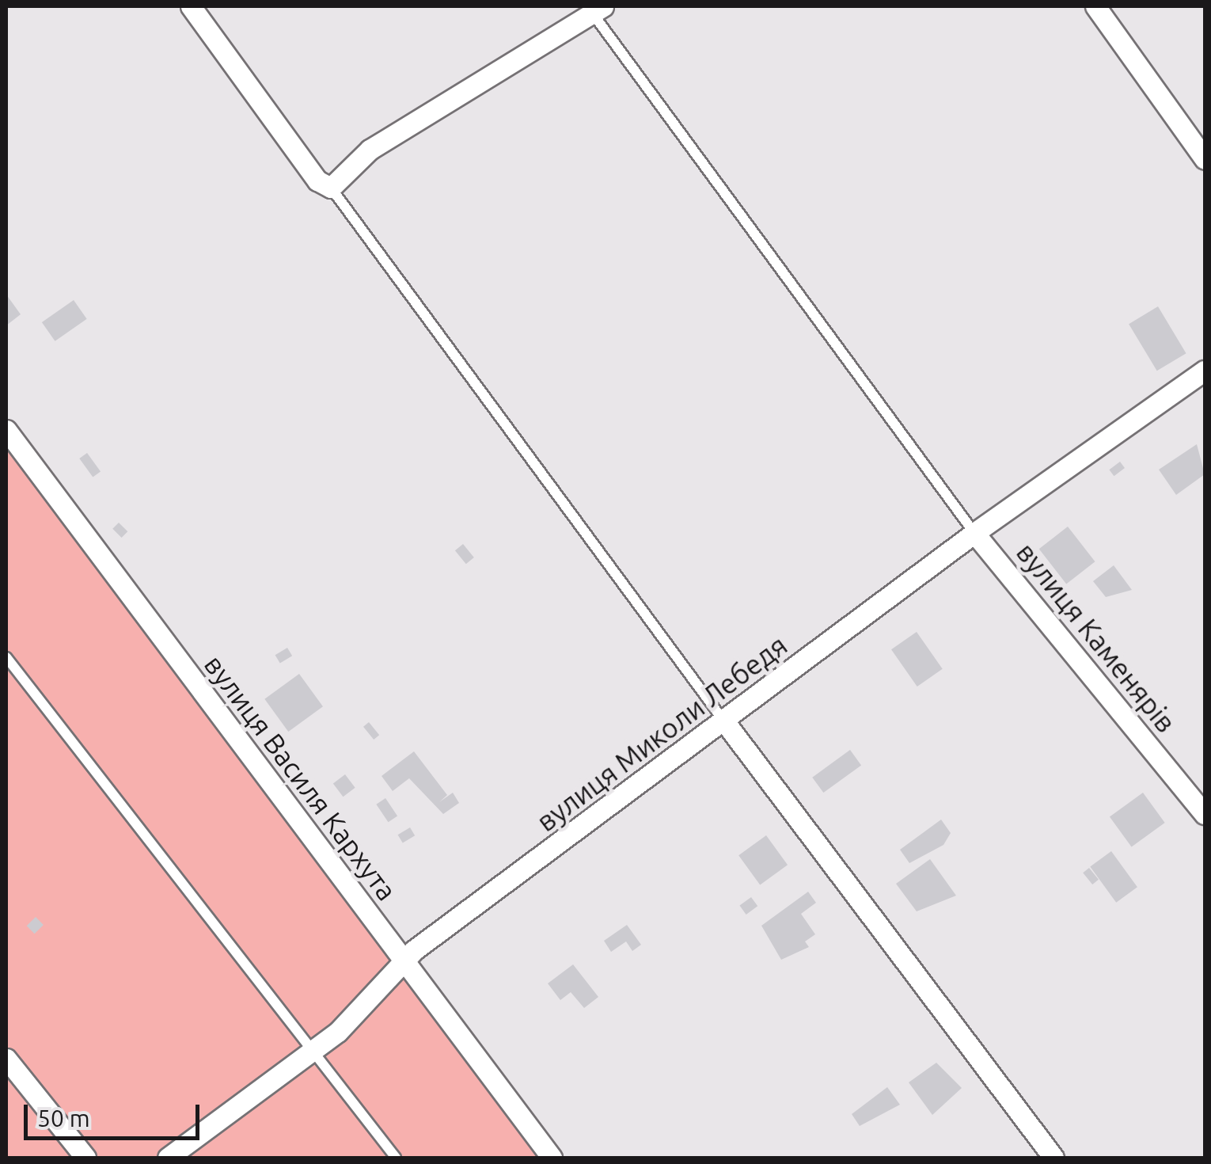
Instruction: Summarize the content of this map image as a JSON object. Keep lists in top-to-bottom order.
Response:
{
  "streets": {
    "street": ["вулиця Каменярів", "вулиця Миколи Лебедя", "вулиця Василя Кархута"]
  },
  "crossings": [
    ["вулиця Каменярів", "вулиця Миколи Лебедя"],
    ["вулиця Миколи Лебедя", "вулиця Василя Кархута"]
  ],
  "scale_bar": "50 m"
}
